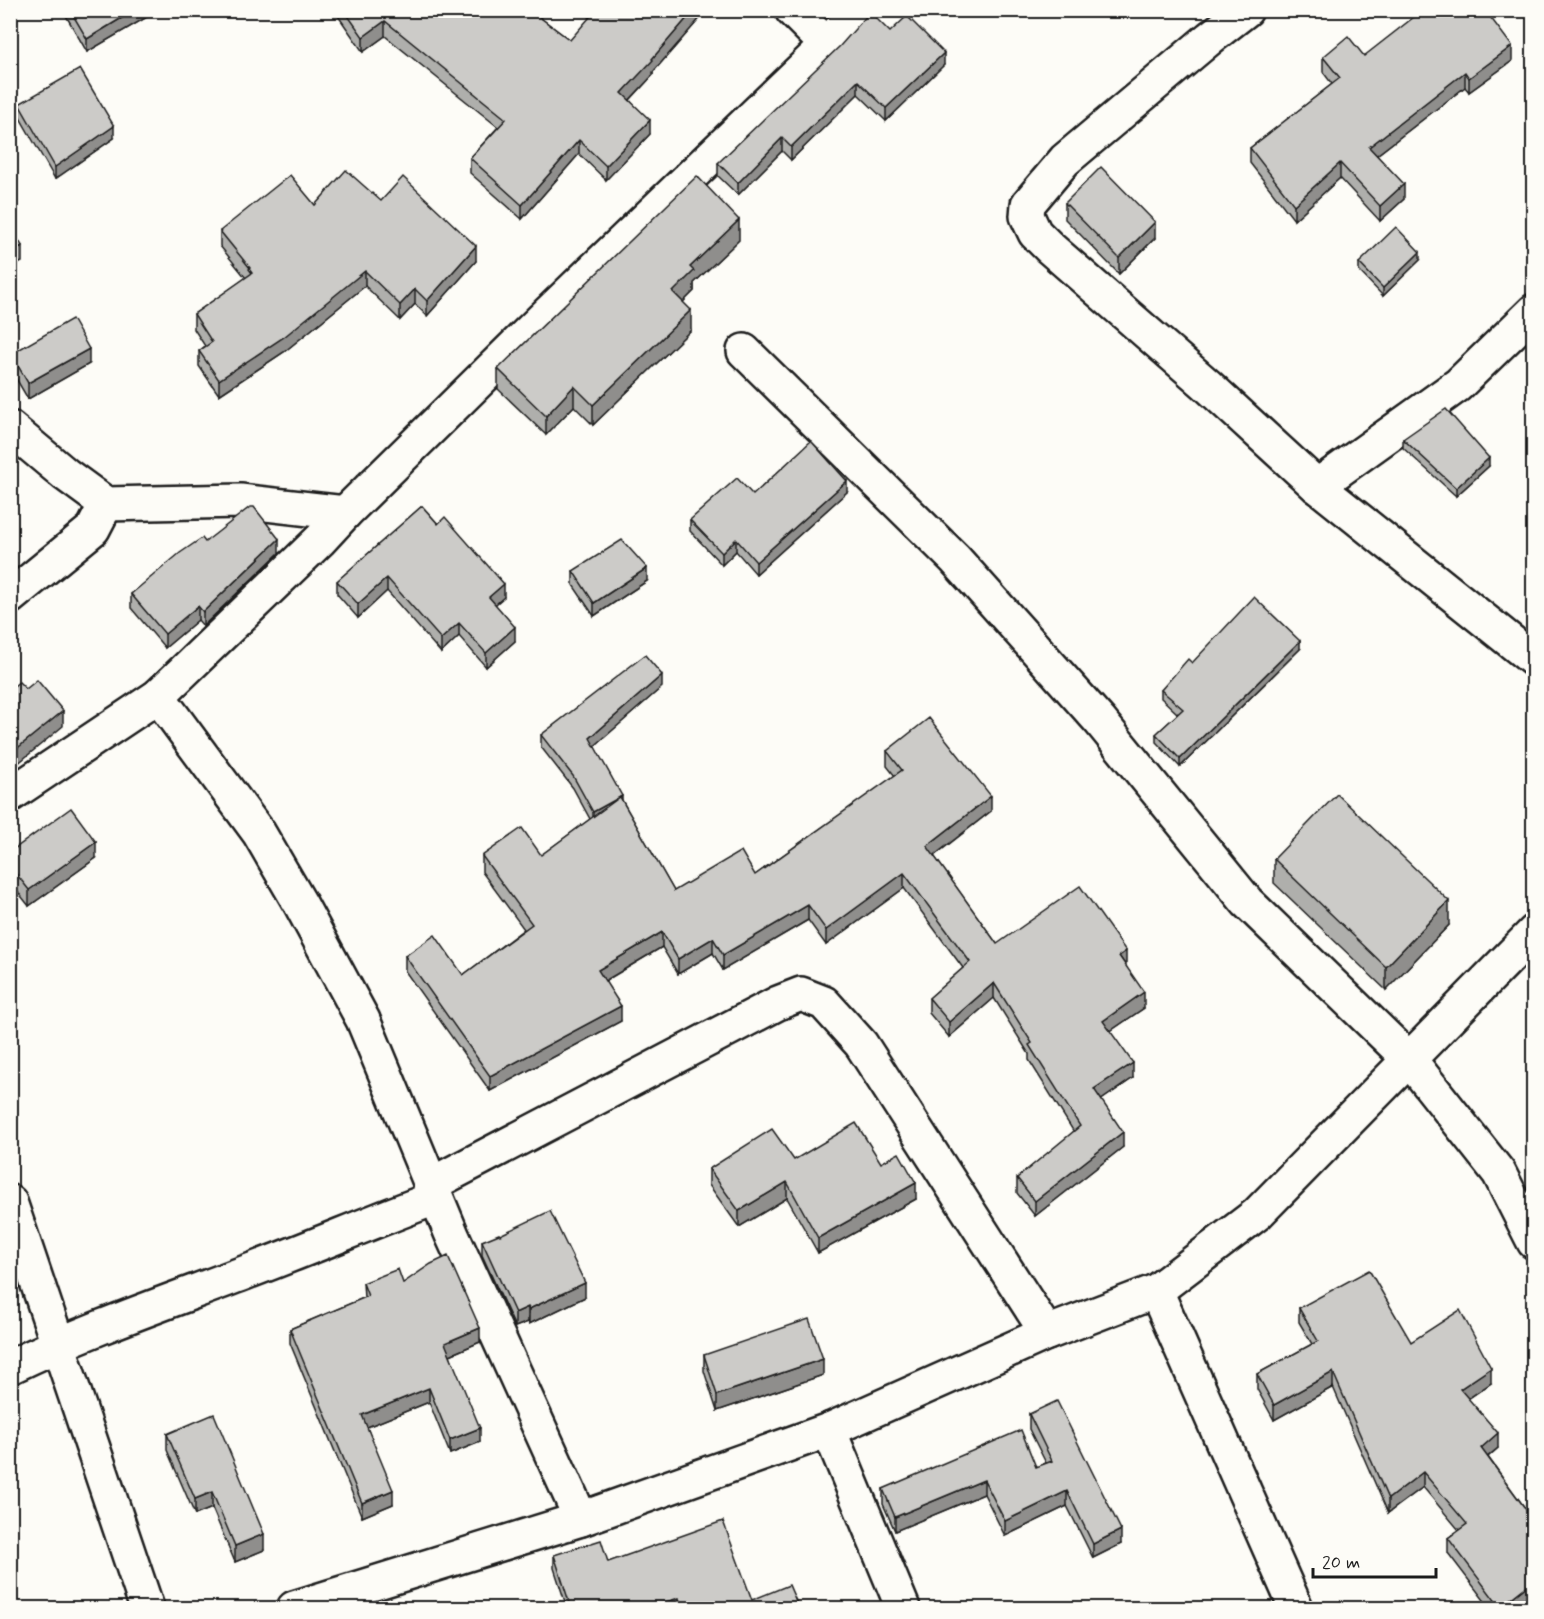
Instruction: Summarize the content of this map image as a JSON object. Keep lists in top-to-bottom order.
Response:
{
  "scale_bar": "20 m"
}
